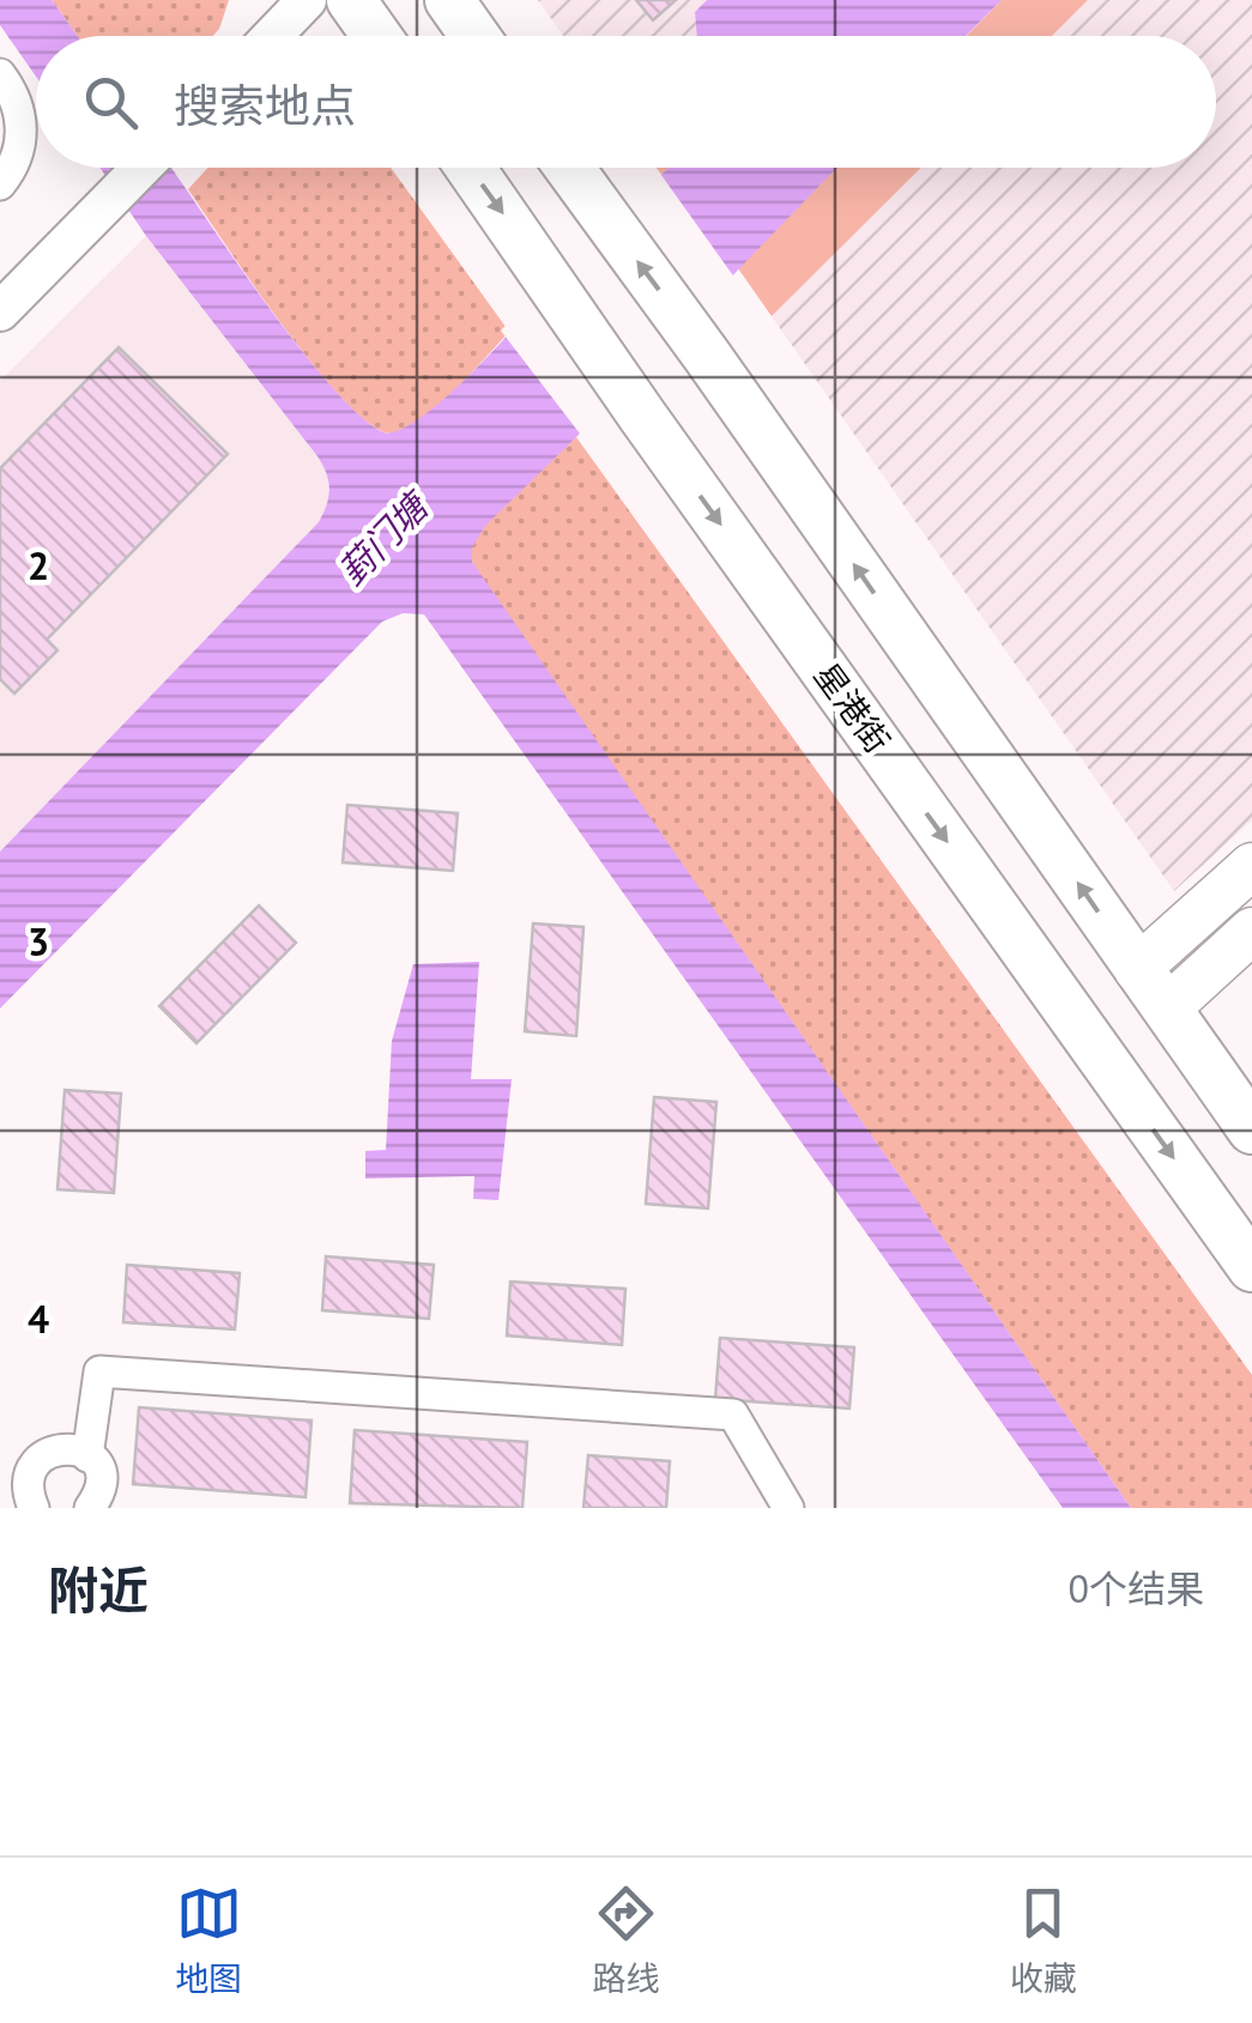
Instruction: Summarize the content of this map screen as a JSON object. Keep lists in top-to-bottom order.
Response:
{
  "streets": {
    "main road": ["星港街"]
  },
  "water": ["葑门塘"],
  "page": {
    "search": "搜索地点",
    "heading": ["附近", "0个结果"],
    "nav": ["地图", "路线", "收藏"]
  },
  "grid": {
    "rows": ["2", "3", "4"]
  }
}
